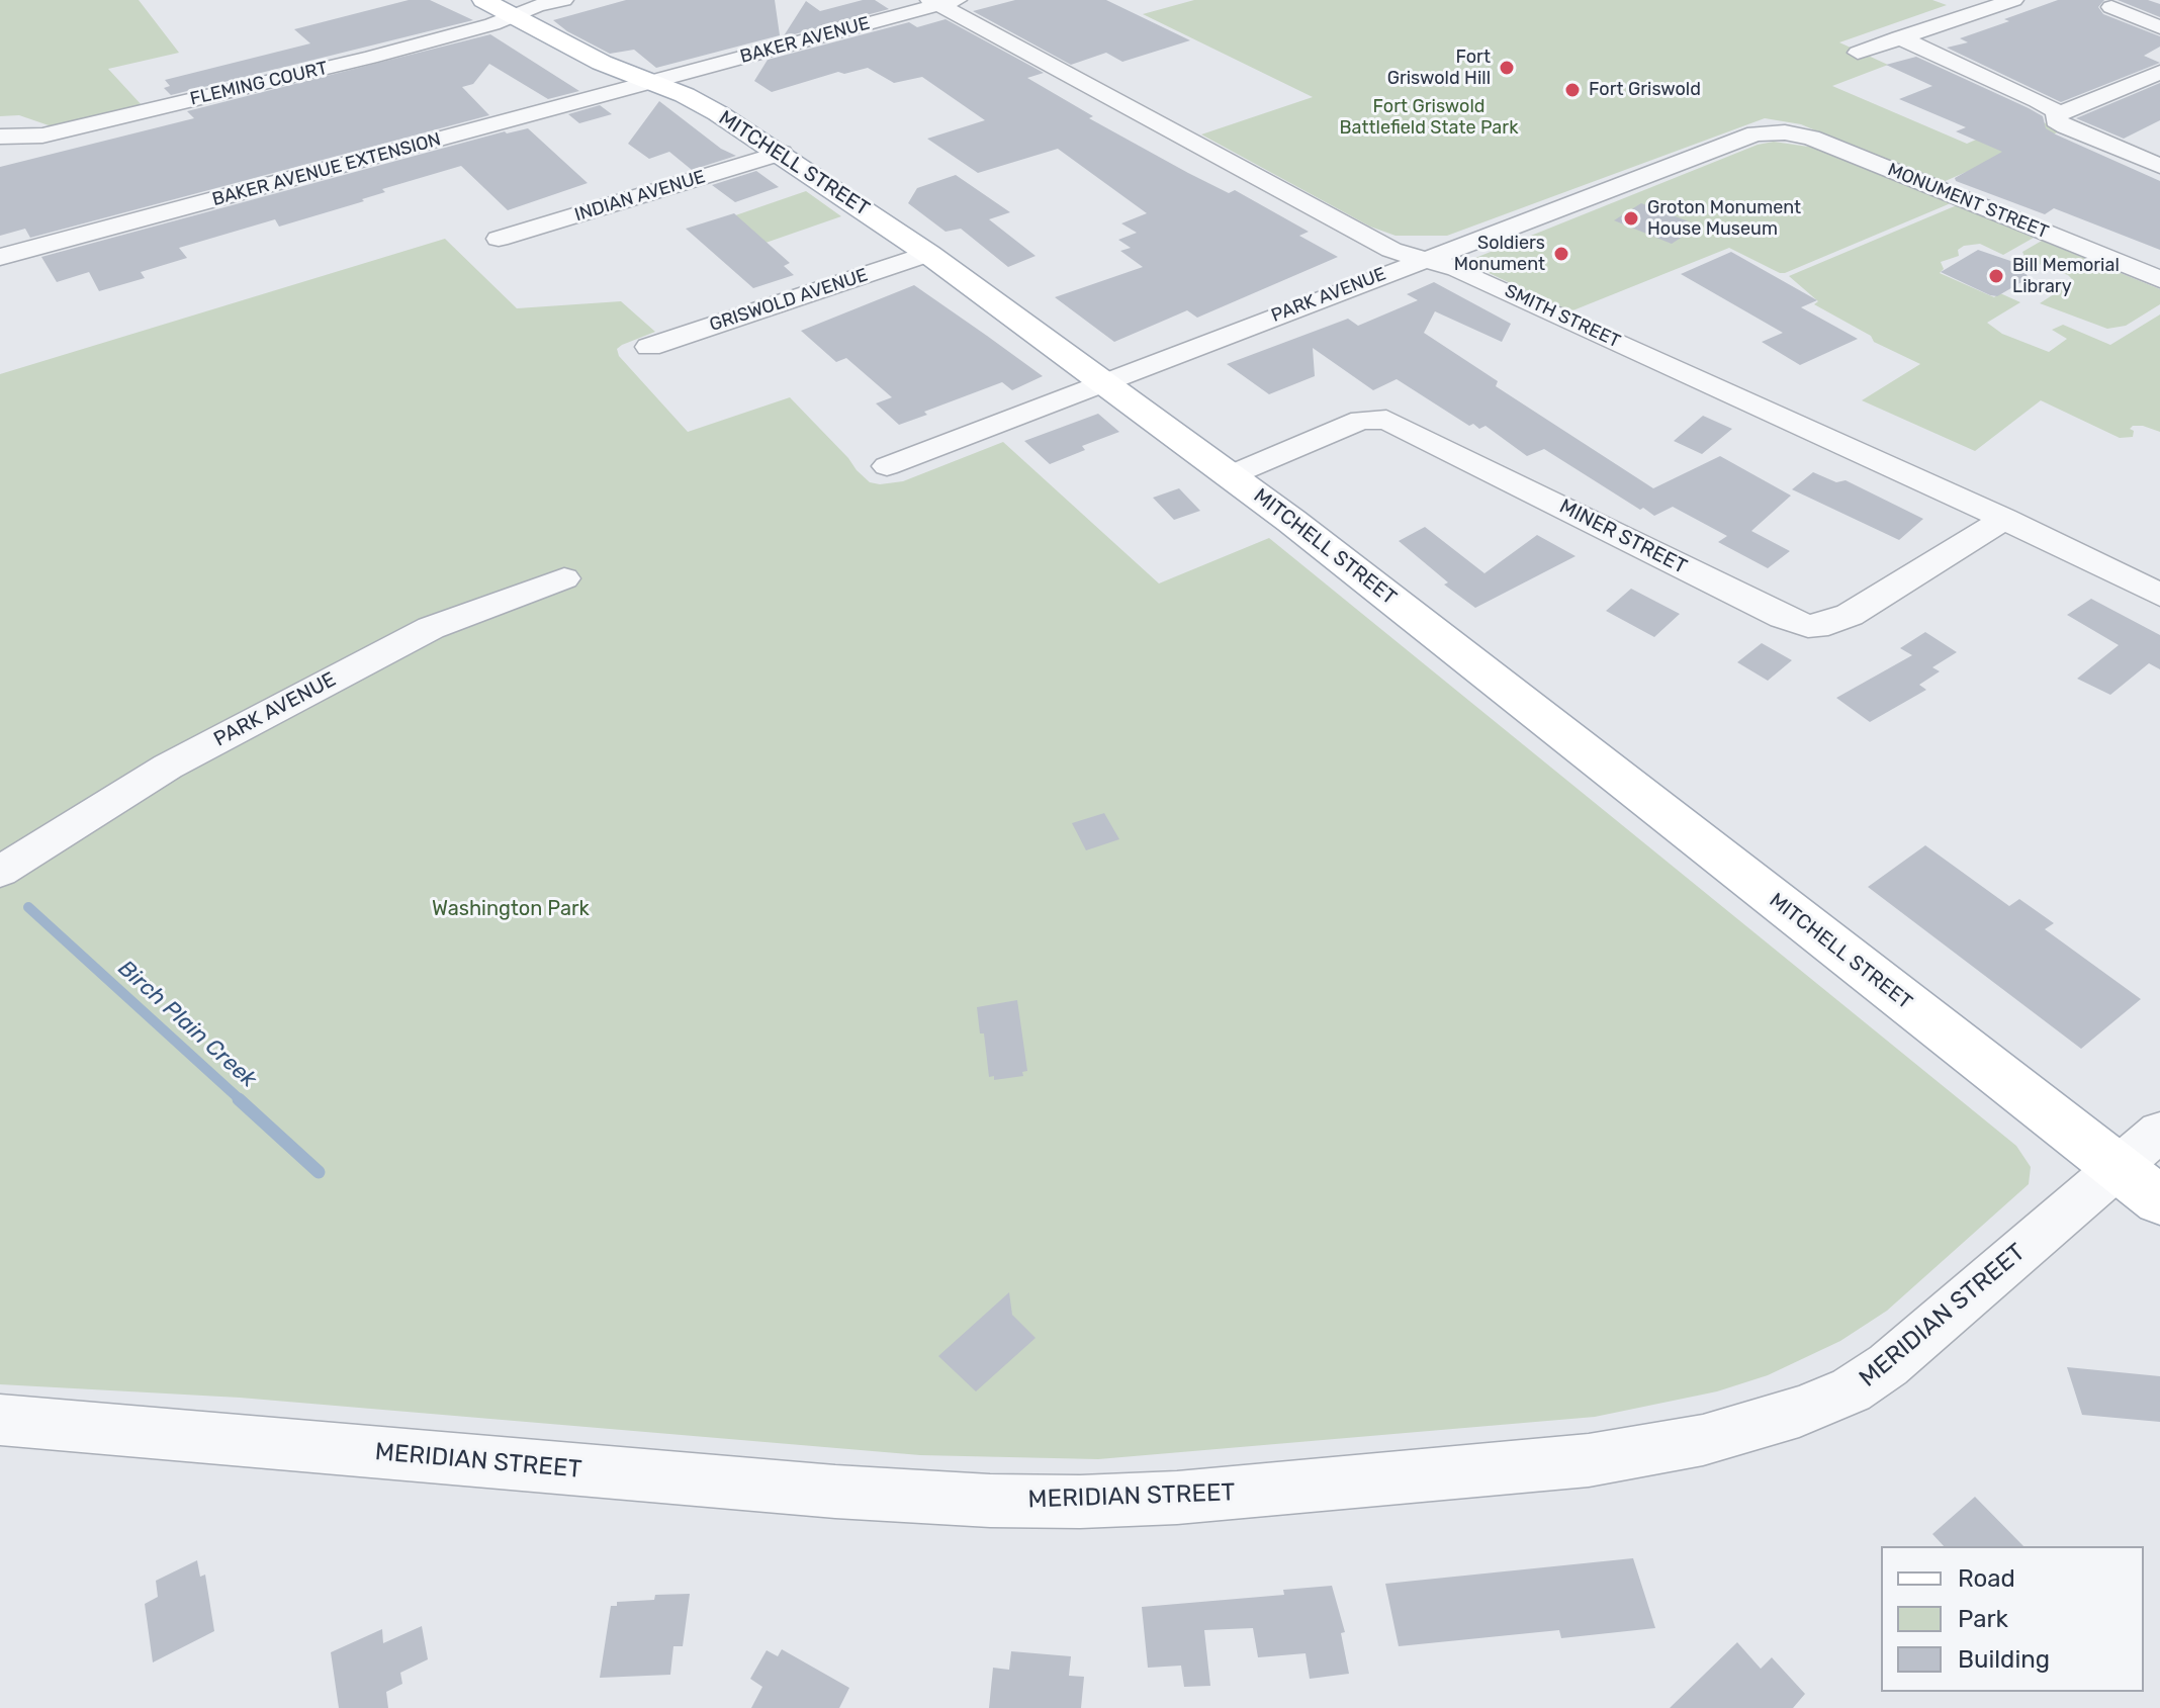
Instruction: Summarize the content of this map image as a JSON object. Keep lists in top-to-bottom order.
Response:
{
  "streets": {
    "main road": ["MITCHELL STREET"],
    "street": [
      "BAKER AVENUE",
      "FLEMING COURT",
      "BAKER AVENUE EXTENSION",
      "INDIAN AVENUE",
      "MONUMENT STREET",
      "PARK AVENUE",
      "GRISWOLD AVENUE",
      "SMITH STREET",
      "MINER STREET",
      "MERIDIAN STREET"
    ]
  },
  "crossings": [
    ["BAKER AVENUE", "MITCHELL STREET"],
    ["BAKER AVENUE", "BAKER AVENUE EXTENSION"],
    ["BAKER AVENUE", "SMITH STREET"],
    ["FLEMING COURT", "MITCHELL STREET"],
    ["MITCHELL STREET", "BAKER AVENUE EXTENSION"],
    ["MITCHELL STREET", "INDIAN AVENUE"],
    ["MITCHELL STREET", "PARK AVENUE"],
    ["MITCHELL STREET", "GRISWOLD AVENUE"],
    ["MITCHELL STREET", "MINER STREET"],
    ["MITCHELL STREET", "MERIDIAN STREET"],
    ["MONUMENT STREET", "PARK AVENUE"],
    ["PARK AVENUE", "SMITH STREET"],
    ["SMITH STREET", "MINER STREET"]
  ],
  "water": ["Birch Plain Creek"],
  "parks": ["Fort Griswold Battlefield State Park", "Washington Park"],
  "places": [
    "Fort Griswold Hill",
    "Fort Griswold",
    "Groton Monument House Museum",
    "Soldiers Monument",
    "Bill Memorial Library"
  ],
  "legend": ["Road", "Park", "Building"]
}
